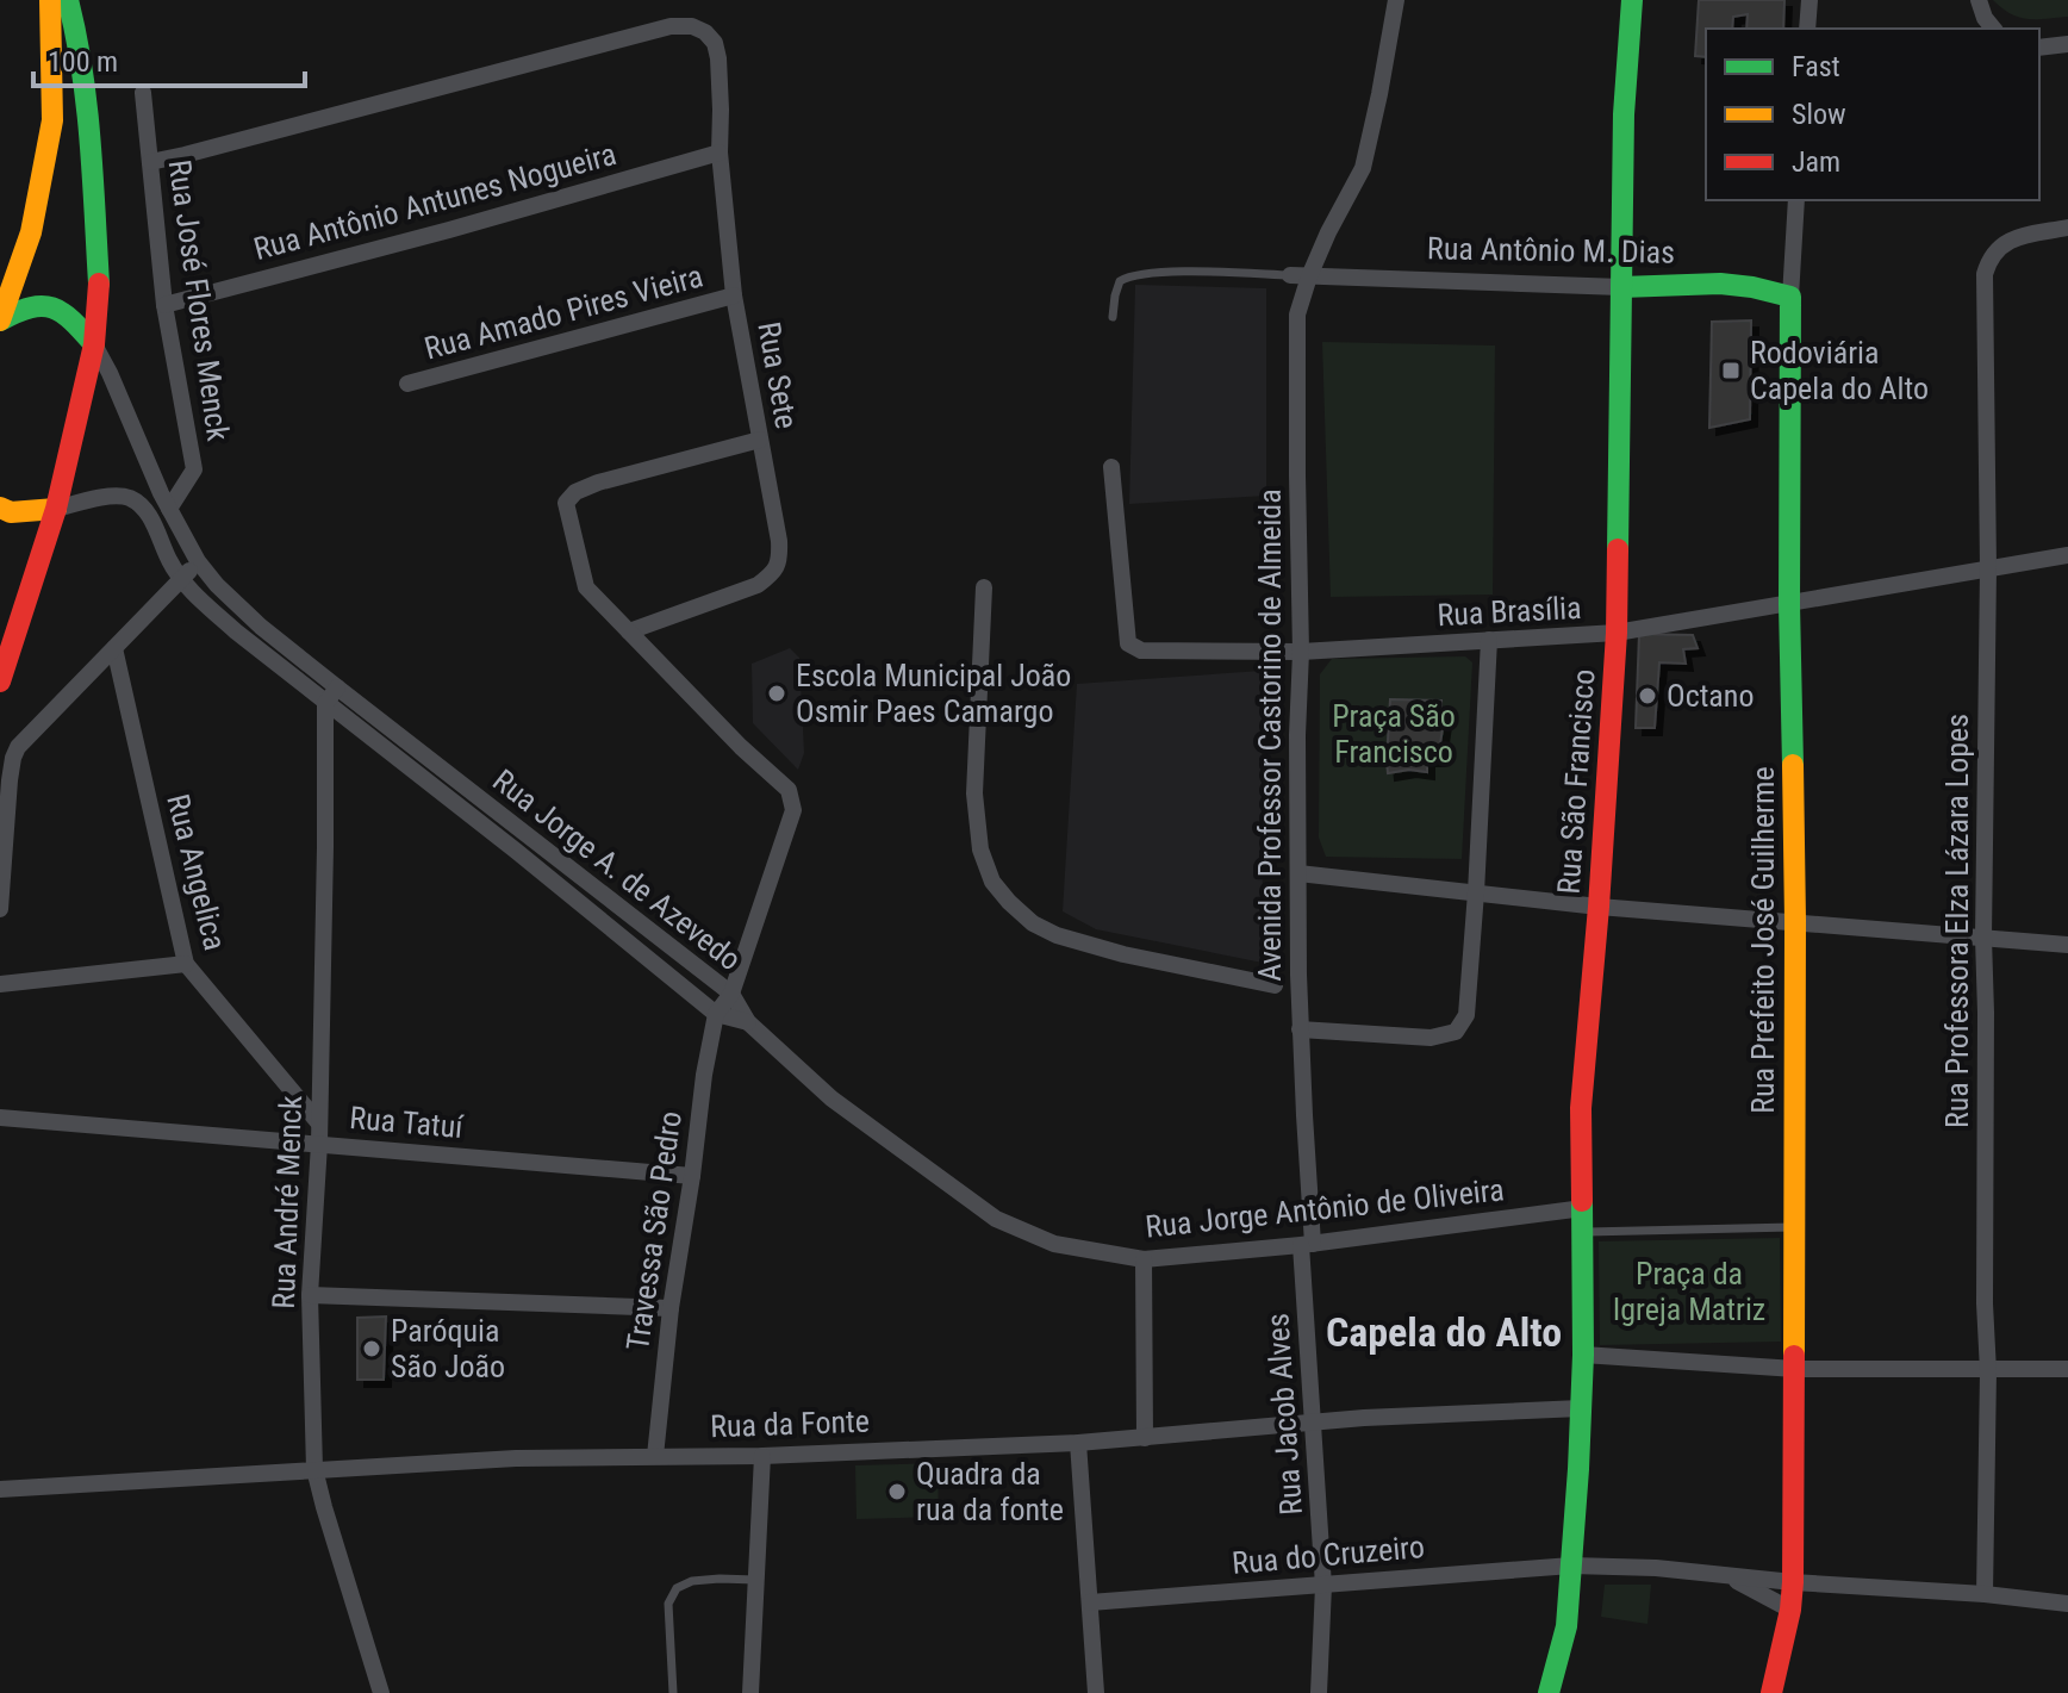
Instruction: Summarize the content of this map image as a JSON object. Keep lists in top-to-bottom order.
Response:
{
  "streets": {
    "main road": ["Rua Antônio M. Dias", "Rua São Francisco", "Rua Prefeito José Guilherme"],
    "street": [
      "Rua Antônio Antunes Nogueira",
      "Rua José Flores Menck",
      "Rua Amado Pires Vieira",
      "Rua Sete",
      "Rua Brasília",
      "Avenida Professor Castorino de Almeida",
      "Rua Jorge A. de Azevedo",
      "Rua Angelica",
      "Rua Professora Elza Lázara Lopes",
      "Rua Tatuí",
      "Rua André Menck",
      "Rua Jorge Antônio de Oliveira",
      "Travessa São Pedro",
      "Rua Jacob Alves",
      "Rua da Fonte",
      "Rua do Cruzeiro"
    ]
  },
  "crossings": [
    ["Rua Antônio Antunes Nogueira", "Rua José Flores Menck"],
    ["Rua Antônio Antunes Nogueira", "Rua Sete"],
    ["Rua Antônio M. Dias", "Avenida Professor Castorino de Almeida"],
    ["Rua Antônio M. Dias", "Rua São Francisco"],
    ["Rua Antônio M. Dias", "Rua Prefeito José Guilherme"],
    ["Rua José Flores Menck", "Rua Sete"],
    ["Rua José Flores Menck", "Rua Jorge A. de Azevedo"],
    ["Rua Amado Pires Vieira", "Rua Sete"],
    ["Rua Brasília", "Avenida Professor Castorino de Almeida"],
    ["Rua Brasília", "Rua São Francisco"],
    ["Rua Brasília", "Rua Professora Elza Lázara Lopes"],
    ["Rua Brasília", "Rua Prefeito José Guilherme"],
    ["Avenida Professor Castorino de Almeida", "Rua Jorge Antônio de Oliveira"],
    ["Avenida Professor Castorino de Almeida", "Rua Jacob Alves"],
    ["Rua São Francisco", "Rua Jorge Antônio de Oliveira"],
    ["Rua São Francisco", "Rua da Fonte"],
    ["Rua São Francisco", "Rua do Cruzeiro"],
    ["Rua Jorge A. de Azevedo", "Rua André Menck"],
    ["Rua Jorge A. de Azevedo", "Rua Jorge Antônio de Oliveira"],
    ["Rua Jorge A. de Azevedo", "Travessa São Pedro"],
    ["Rua Angelica", "Rua André Menck"],
    ["Rua Professora Elza Lázara Lopes", "Rua do Cruzeiro"],
    ["Rua Prefeito José Guilherme", "Rua do Cruzeiro"],
    ["Rua Tatuí", "Rua André Menck"],
    ["Rua Tatuí", "Travessa São Pedro"],
    ["Rua André Menck", "Rua da Fonte"],
    ["Rua Jorge Antônio de Oliveira", "Rua Jacob Alves"],
    ["Travessa São Pedro", "Rua da Fonte"],
    ["Rua Jacob Alves", "Rua da Fonte"],
    ["Rua Jacob Alves", "Rua do Cruzeiro"]
  ],
  "districts": ["Capela do Alto"],
  "parks": ["Praça São Francisco", "Praça da Igreja Matriz"],
  "places": {
    "transit": ["Rodoviária Capela do Alto"],
    "other": [
      "Escola Municipal João Osmir Paes Camargo",
      "Octano",
      "Paróquia São João",
      "Quadra da rua da fonte"
    ]
  },
  "legend": ["Fast", "Slow", "Jam"],
  "scale_bar": "100 m"
}
